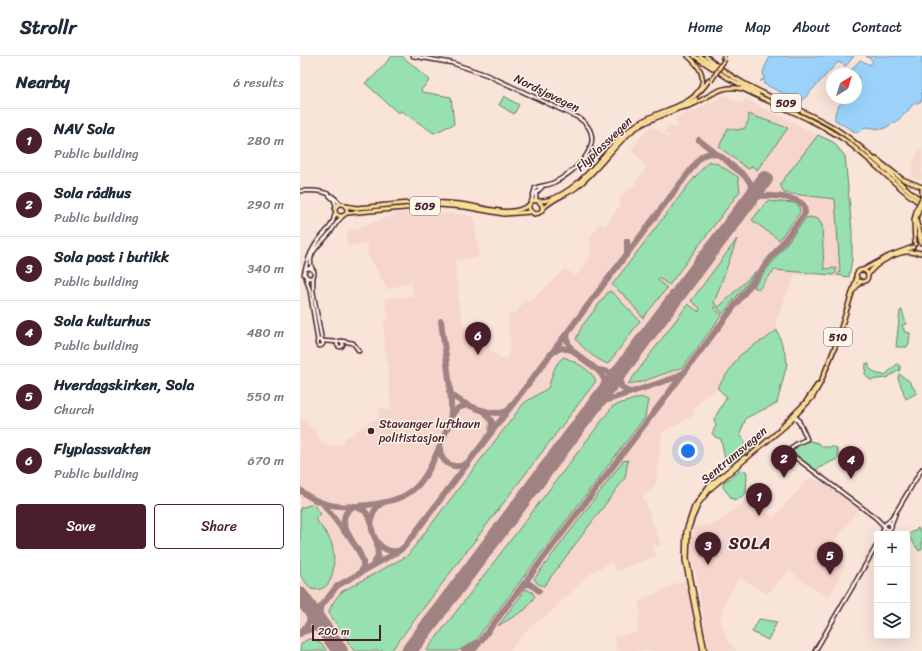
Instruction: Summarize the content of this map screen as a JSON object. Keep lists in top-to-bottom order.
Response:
{
  "streets": {
    "main road": [
      "509",
      "Flyplassvegen",
      "510",
      "Sentrumsvegen"
    ],
    "street": ["Nordsjøvegen"]
  },
  "crossings": [
    ["Nordsjøvegen", "Flyplassvegen"],
    ["509", "Flyplassvegen"],
    ["509", "510"],
    ["510", "Sentrumsvegen"]
  ],
  "districts": ["SOLA"],
  "places": ["Stavanger lufthavn politistasjon"],
  "scale_bar": "200 m",
  "north": "top right",
  "page": {
    "header": "Strollr",
    "nav": [
      "Home",
      "Map",
      "About",
      "Contact"
    ],
    "heading": ["Nearby", "6 results"],
    "list": [
      {
        "mark": "1",
        "name": "NAV Sola",
        "note": "Public building",
        "value": "280 m"
      },
      {
        "mark": "2",
        "name": "Sola rådhus",
        "note": "Public building",
        "value": "290 m"
      },
      {
        "mark": "3",
        "name": "Sola post i butikk",
        "note": "Public building",
        "value": "340 m"
      },
      {
        "mark": "4",
        "name": "Sola kulturhus",
        "note": "Public building",
        "value": "480 m"
      },
      {
        "mark": "5",
        "name": "Hverdagskirken, Sola",
        "note": "Church",
        "value": "550 m"
      },
      {
        "mark": "6",
        "name": "Flyplassvakten",
        "note": "Public building",
        "value": "670 m"
      }
    ],
    "pins": [
      "6",
      "2",
      "4",
      "1",
      "3",
      "5"
    ],
    "buttons": ["Save", "Share"],
    "map_buttons": ["+", "−"],
    "scale": "200 m"
  }
}
